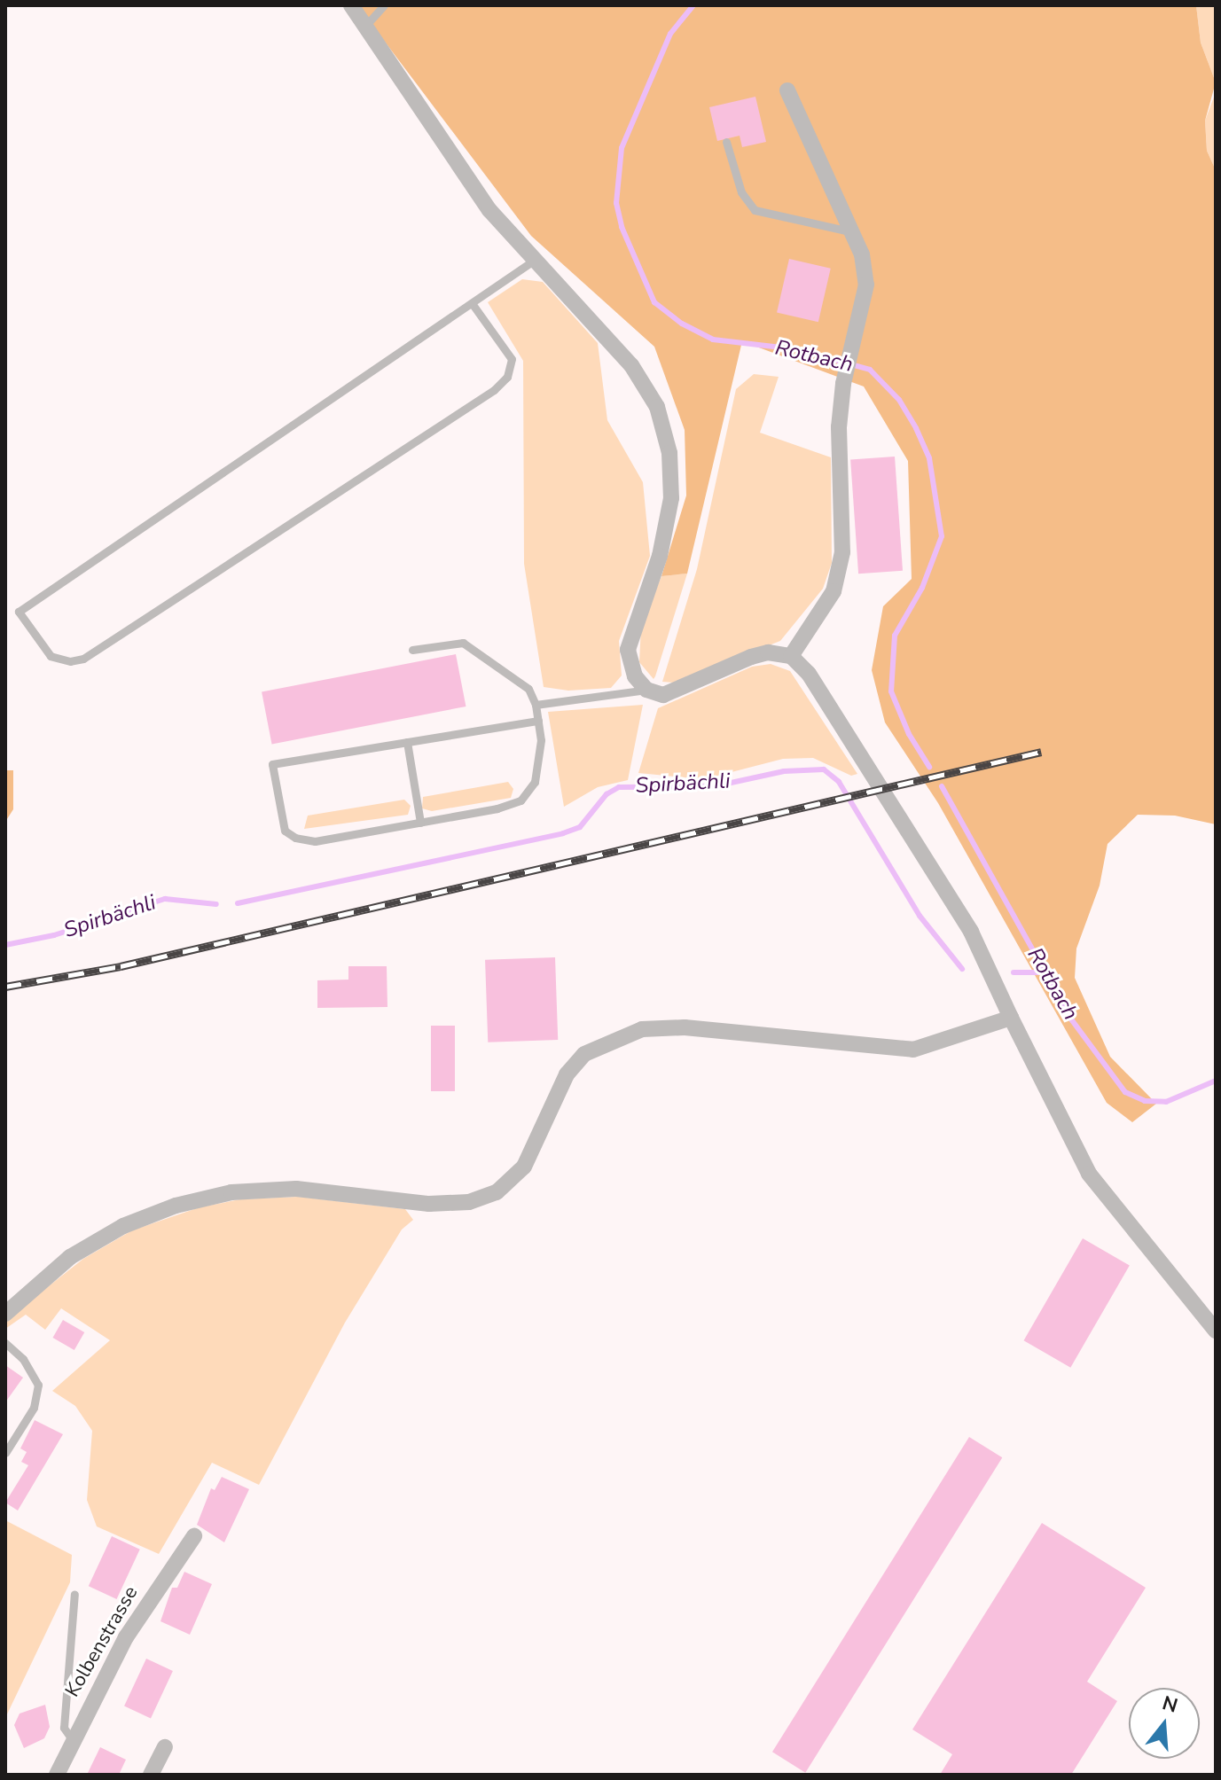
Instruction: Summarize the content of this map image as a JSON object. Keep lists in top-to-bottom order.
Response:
{
  "streets": {
    "street": ["Kolbenstrasse"]
  },
  "water": ["Rotbach", "Spirbächli"],
  "north": "top"
}
